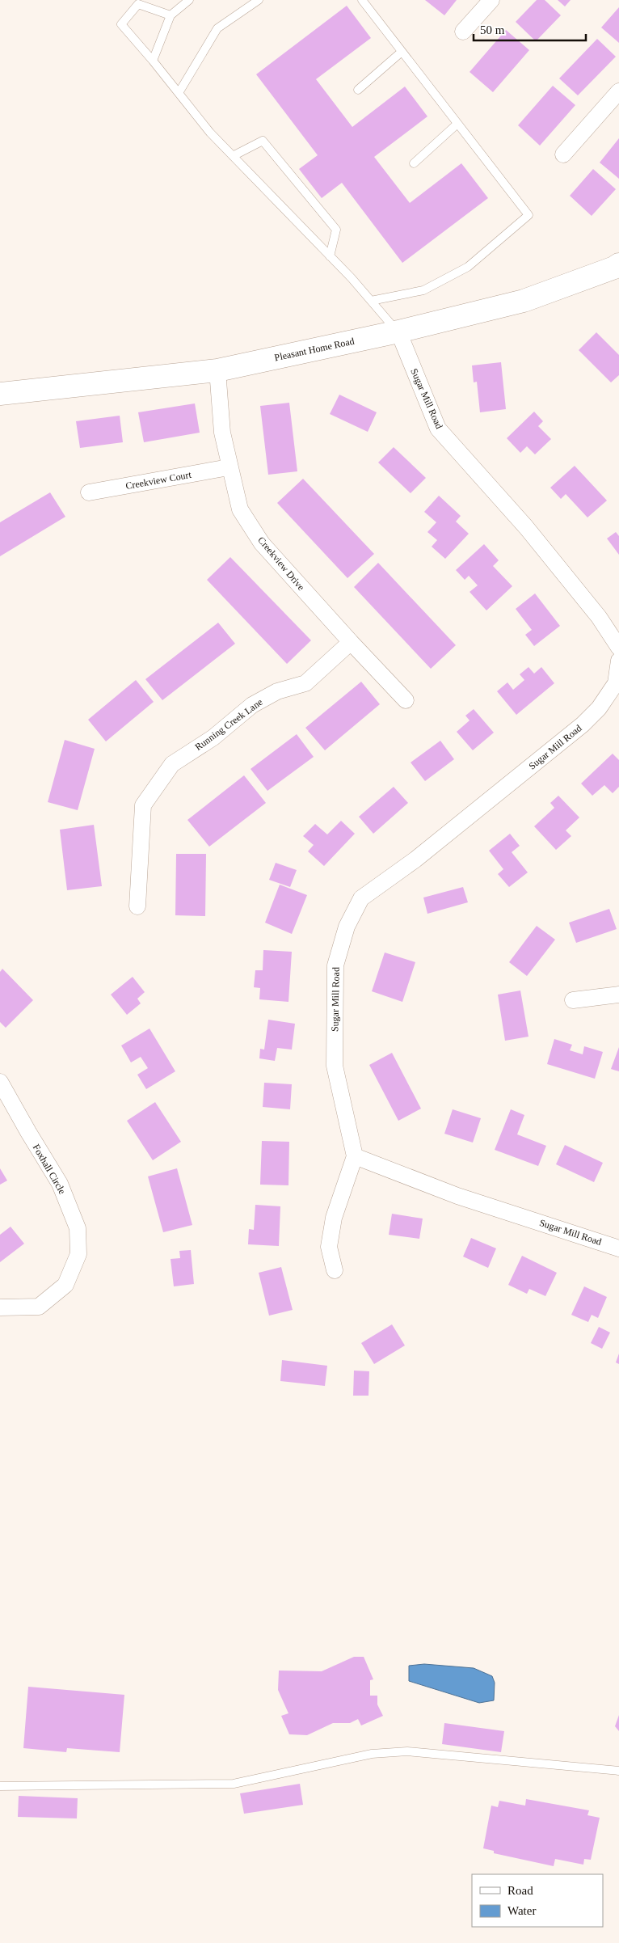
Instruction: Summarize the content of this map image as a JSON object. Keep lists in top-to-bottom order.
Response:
{
  "streets": {
    "main road": ["Pleasant Home Road"],
    "street": [
      "Sugar Mill Road",
      "Creekview Court",
      "Creekview Drive",
      "Running Creek Lane",
      "Foxhall Circle"
    ]
  },
  "crossings": [
    ["Pleasant Home Road", "Sugar Mill Road"],
    ["Pleasant Home Road", "Creekview Drive"],
    ["Creekview Court", "Creekview Drive"],
    ["Creekview Drive", "Running Creek Lane"]
  ],
  "legend": ["Road", "Water"],
  "scale_bar": "50 m"
}
